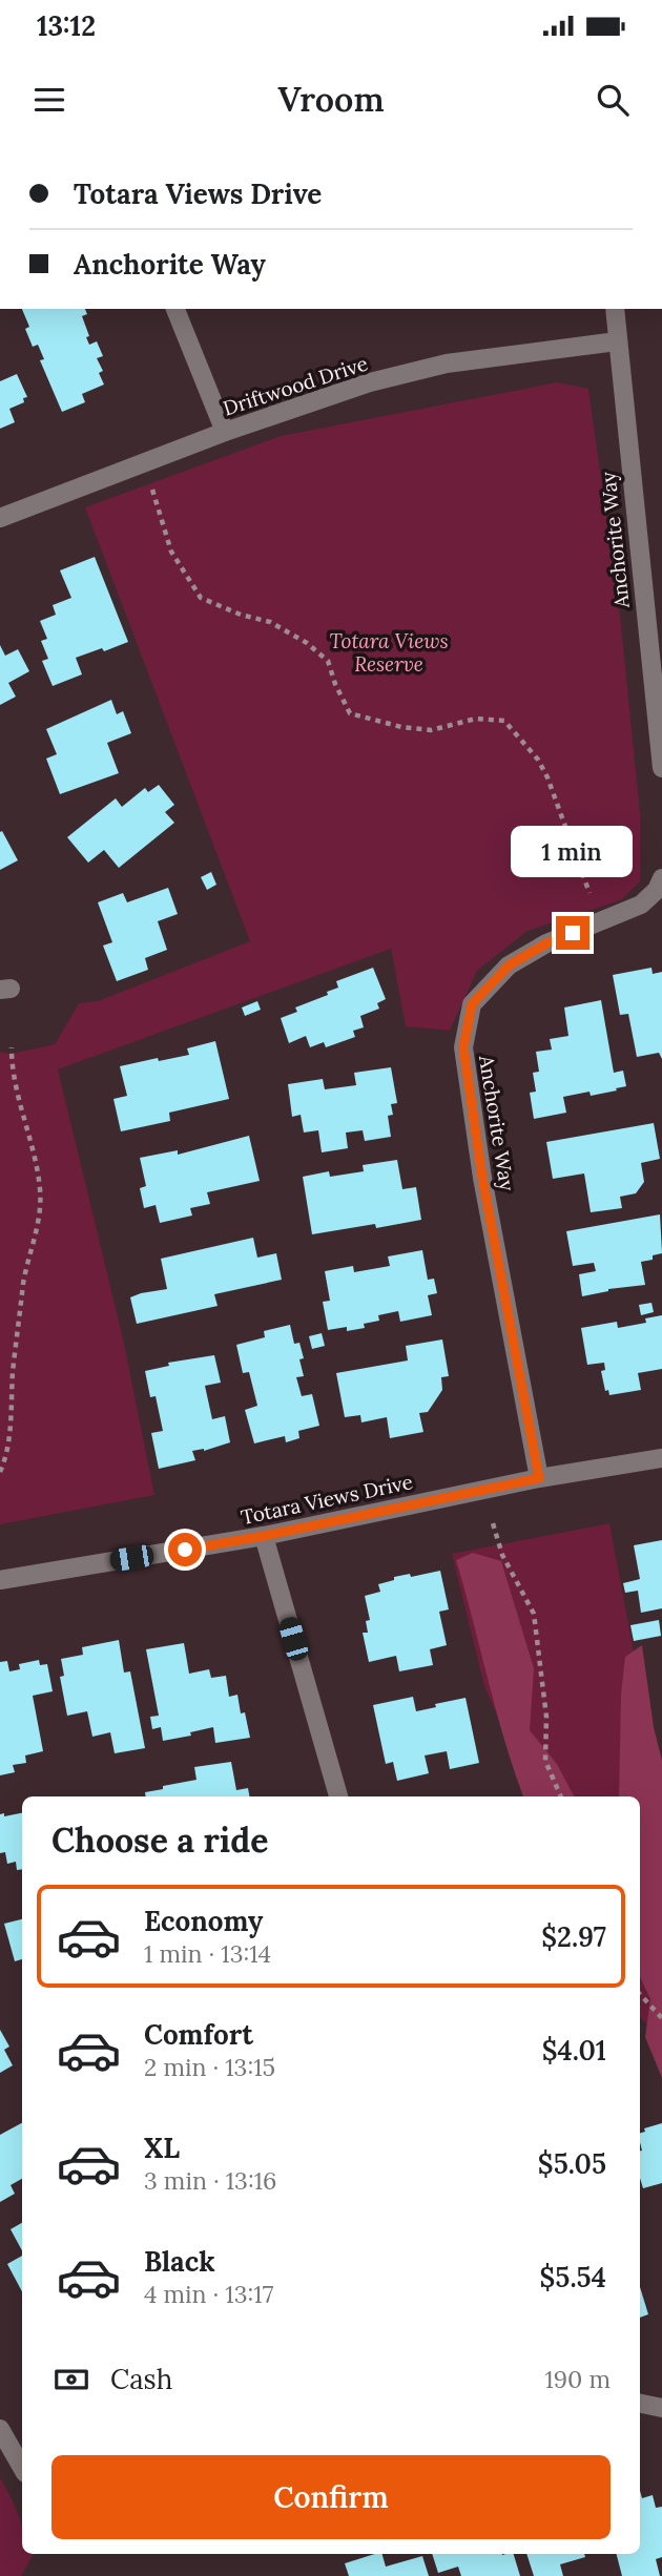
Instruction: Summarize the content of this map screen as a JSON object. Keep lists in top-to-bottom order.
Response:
{
  "streets": {
    "street": ["Driftwood Drive", "Anchorite Way", "Totara Views Drive"]
  },
  "crossings": [
    ["Driftwood Drive", "Anchorite Way"],
    ["Anchorite Way", "Totara Views Drive"]
  ],
  "parks": ["Totara Views Reserve"],
  "page": {
    "status": "13:12",
    "header": "Vroom",
    "banner": ["Totara Views Drive", "Anchorite Way"],
    "bubble": "1 min",
    "heading": "Choose a ride",
    "list": [
      {
        "name": "Economy",
        "note": "1 min · 13:14",
        "value": "$2.97"
      },
      {
        "name": "Comfort",
        "note": "2 min · 13:15",
        "value": "$4.01"
      },
      {
        "name": "XL",
        "note": "3 min · 13:16",
        "value": "$5.05"
      },
      {
        "name": "Black",
        "note": "4 min · 13:17",
        "value": "$5.54"
      }
    ],
    "pay": ["Cash", "190 m"],
    "buttons": "Confirm"
  }
}
